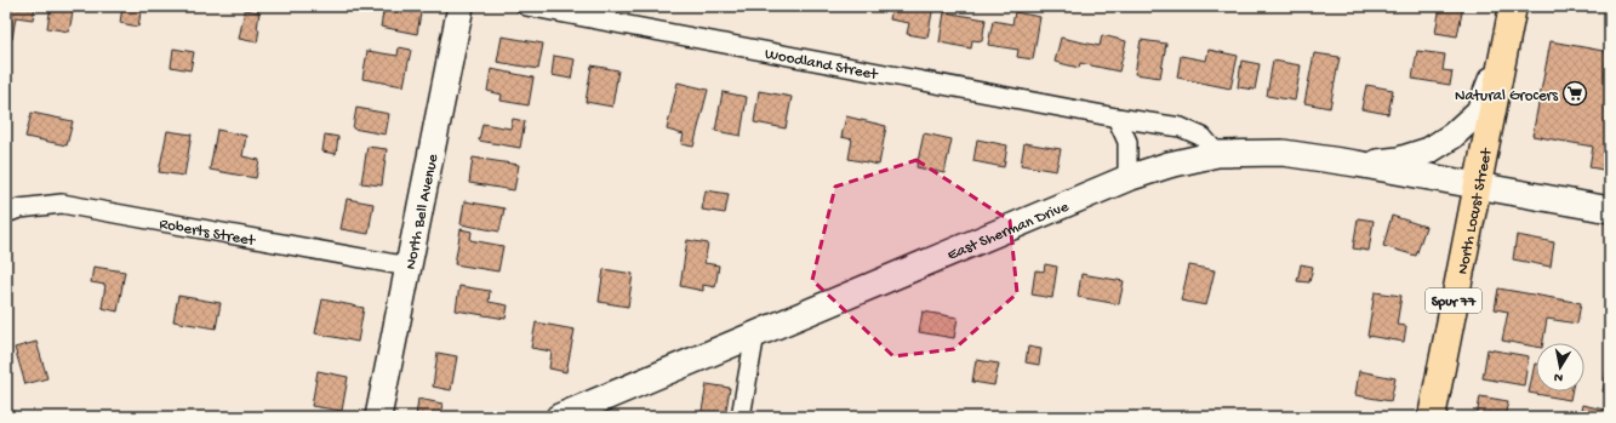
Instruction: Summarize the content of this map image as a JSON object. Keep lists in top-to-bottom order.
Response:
{
  "streets": {
    "main road": [
      "North Bell Avenue",
      "North Locust Street",
      "East Sherman Drive",
      "Spur 77"
    ],
    "street": ["Woodland Street", "Roberts Street"]
  },
  "crossings": [
    ["Woodland Street", "East Sherman Drive"],
    ["North Bell Avenue", "Roberts Street"],
    ["North Locust Street", "East Sherman Drive"]
  ],
  "places": {
    "supermarket": ["Natural Grocers"]
  },
  "north": "bottom"
}
